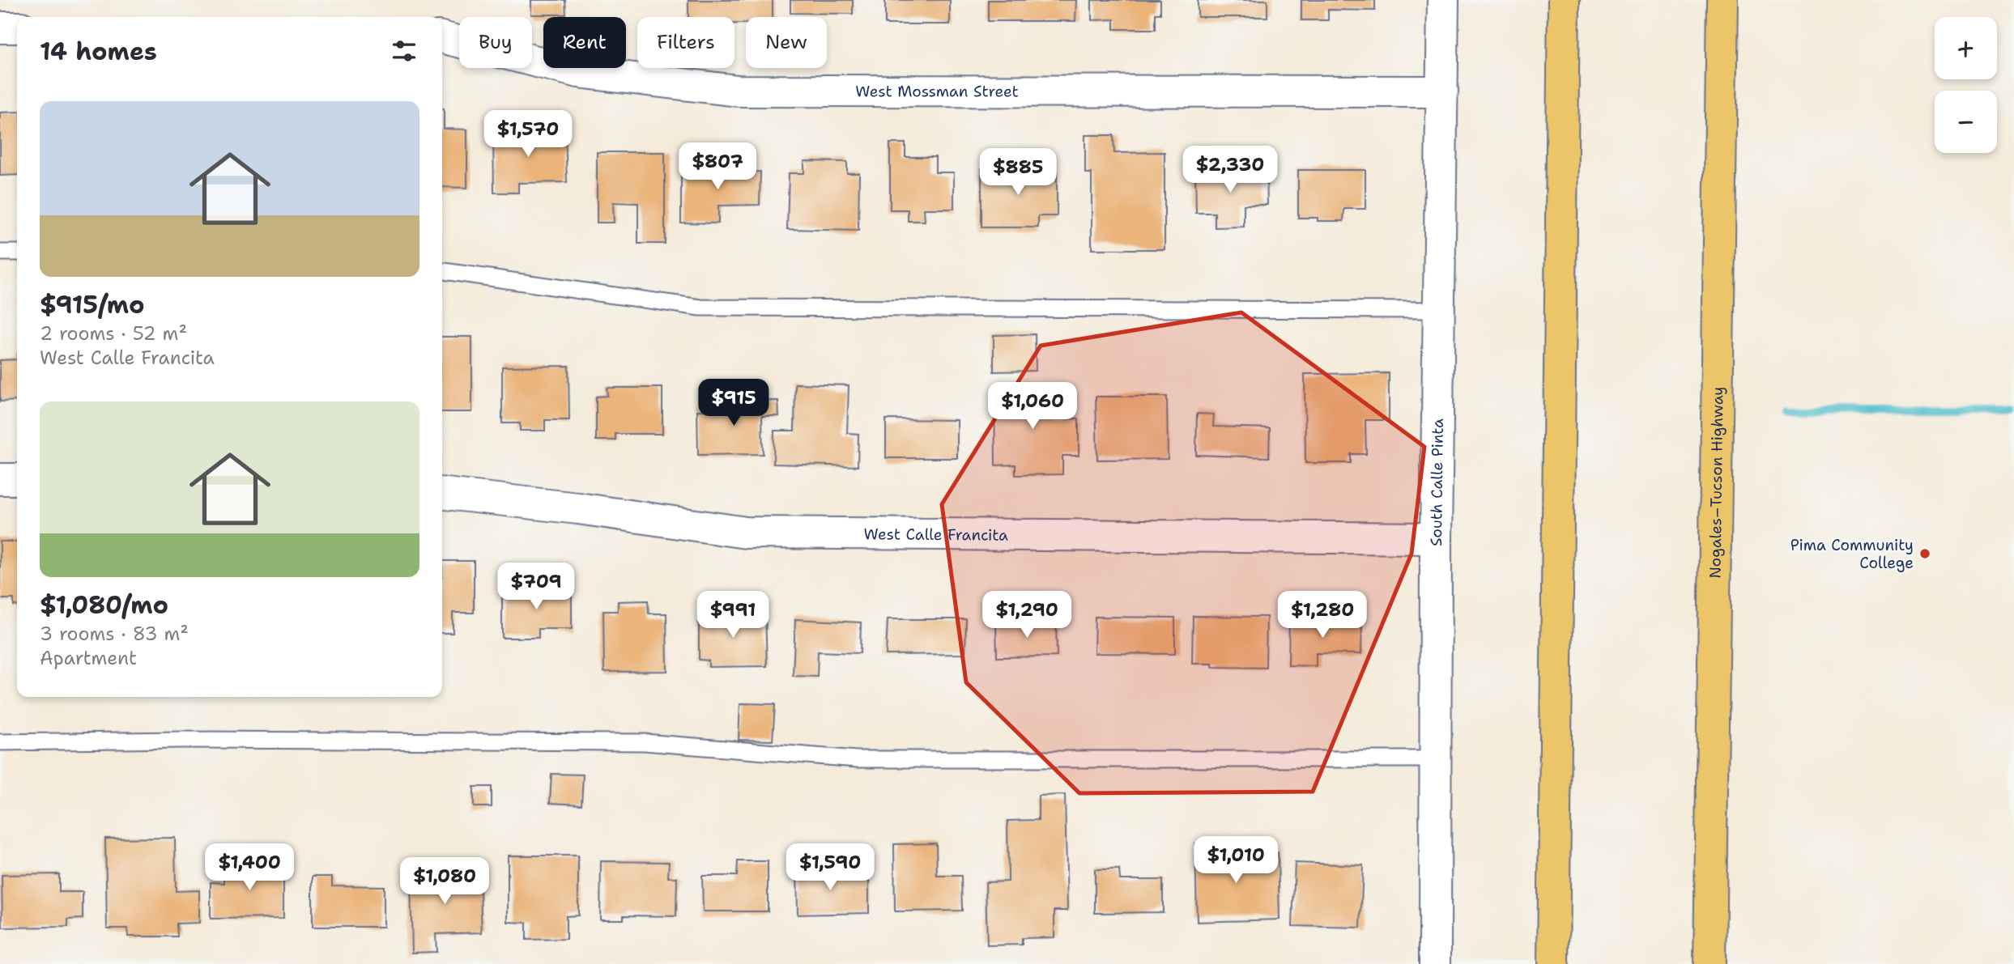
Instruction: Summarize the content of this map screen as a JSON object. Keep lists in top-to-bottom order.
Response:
{
  "streets": {
    "highway": ["Nogales–Tucson Highway"],
    "street": ["West Mossman Street", "South Calle Pinta", "West Calle Francita"]
  },
  "crossings": [
    ["West Mossman Street", "South Calle Pinta"],
    ["South Calle Pinta", "West Calle Francita"]
  ],
  "places": ["Pima Community College"],
  "page": {
    "map_buttons": ["+", "−"],
    "chip": [
      "Buy",
      "Rent",
      "Filters",
      "New"
    ],
    "heading": "14 homes",
    "list": [
      {
        "name": "$915/mo",
        "note": "2 rooms · 52 m² · West Calle Francita"
      },
      {
        "name": "$1,080/mo",
        "note": "3 rooms · 83 m² · Apartment"
      }
    ],
    "price": [
      "$1,570",
      "$807",
      "$2,330",
      "$885",
      "$915",
      "$1,060",
      "$709",
      "$991",
      "$1,290",
      "$1,280",
      "$1,010",
      "$1,400",
      "$1,590",
      "$1,080"
    ]
  }
}
